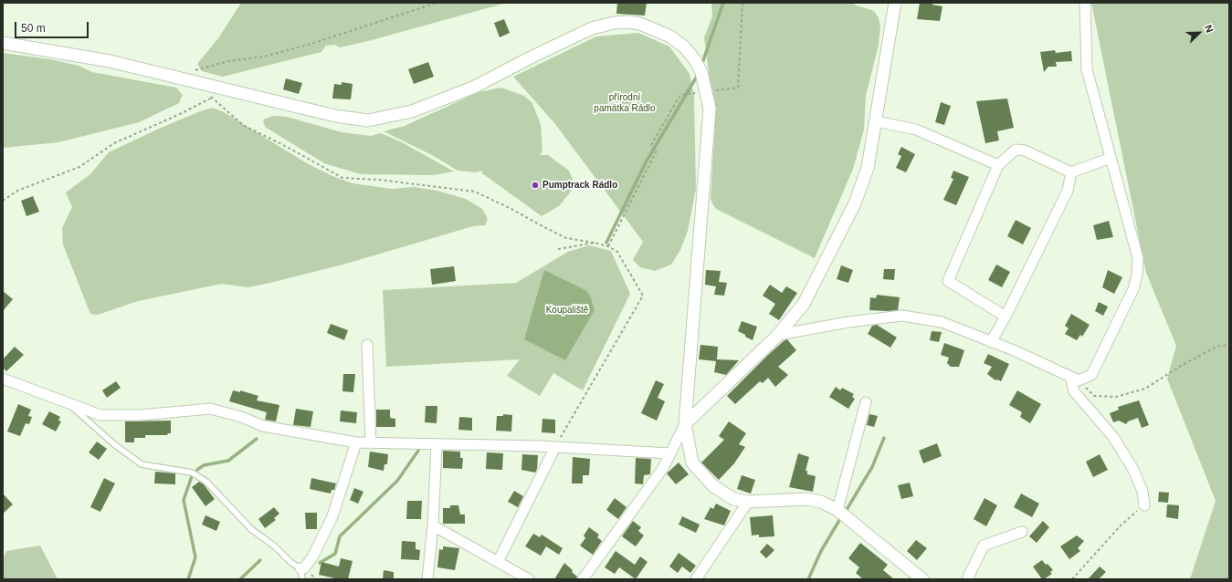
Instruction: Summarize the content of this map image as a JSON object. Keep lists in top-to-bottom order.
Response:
{
  "parks": ["přírodní památka Rádlo", "Koupaliště"],
  "places": ["Pumptrack Rádlo"],
  "scale_bar": "50 m",
  "north": "top right"
}
